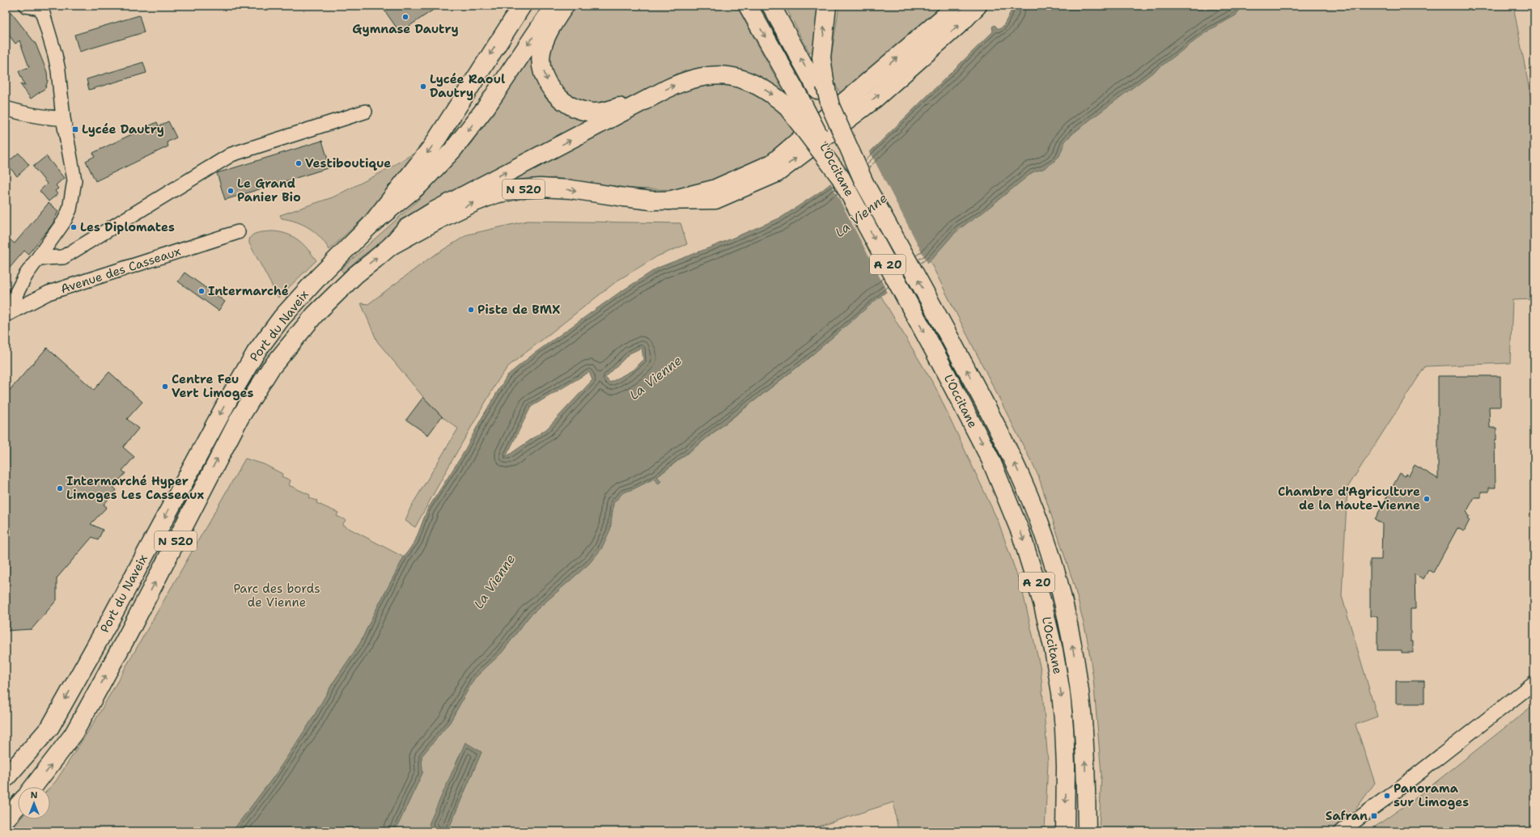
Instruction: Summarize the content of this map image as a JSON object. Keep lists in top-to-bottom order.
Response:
{
  "streets": {
    "main road": [
      "L'Occitane",
      "N 520",
      "A 20",
      "Port du Naveix"
    ],
    "street": ["Avenue des Casseaux"]
  },
  "crossings": [
    ["N 520", "Port du Naveix"]
  ],
  "water": ["La Vienne"],
  "parks": ["Parc des bords de Vienne"],
  "places": {
    "other": [
      "Gymnase Dautry",
      "Lycée Raoul Dautry",
      "Vestiboutique",
      "Le Grand Panier Bio",
      "Les Diplomates",
      "Intermarché",
      "Piste de BMX",
      "Centre Feu Vert Limoges",
      "Intermarché Hyper Limoges Les Casseaux",
      "Chambre d'Agriculture de la Haute-Vienne",
      "Panorama sur Limoges"
    ],
    "transit": ["Lycée Dautry", "Safran"]
  },
  "north": "top"
}
